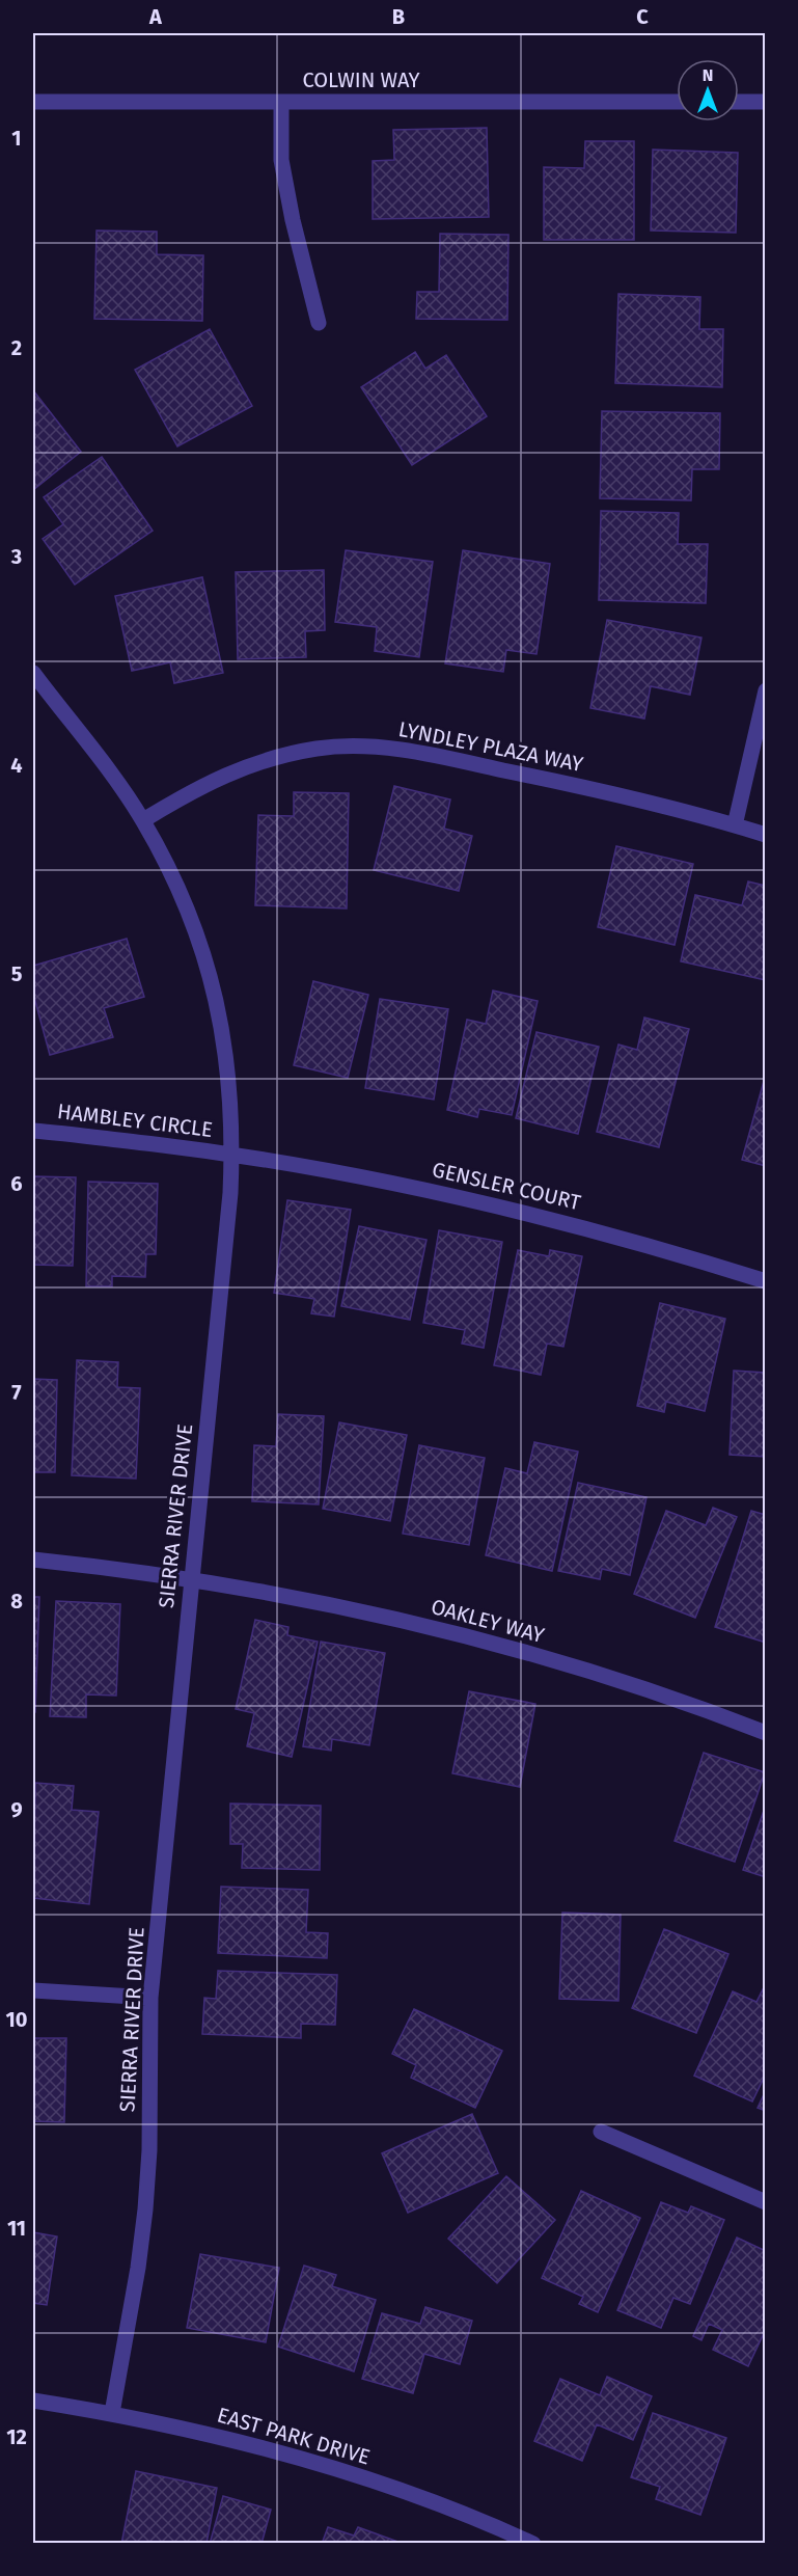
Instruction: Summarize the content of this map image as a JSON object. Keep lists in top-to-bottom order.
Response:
{
  "streets": {
    "street": [
      "COLWIN WAY",
      "LYNDLEY PLAZA WAY",
      "HAMBLEY CIRCLE",
      "GENSLER COURT",
      "SIERRA RIVER DRIVE",
      "OAKLEY WAY",
      "EAST PARK DRIVE"
    ]
  },
  "crossings": [
    ["LYNDLEY PLAZA WAY", "SIERRA RIVER DRIVE"],
    ["HAMBLEY CIRCLE", "GENSLER COURT"],
    ["HAMBLEY CIRCLE", "SIERRA RIVER DRIVE"],
    ["GENSLER COURT", "SIERRA RIVER DRIVE"],
    ["SIERRA RIVER DRIVE", "OAKLEY WAY"],
    ["SIERRA RIVER DRIVE", "EAST PARK DRIVE"]
  ],
  "north": "top",
  "grid": {
    "columns": ["A", "B", "C"],
    "rows": [
      "1",
      "2",
      "3",
      "4",
      "5",
      "6",
      "7",
      "8",
      "9",
      "10",
      "11",
      "12"
    ]
  }
}
